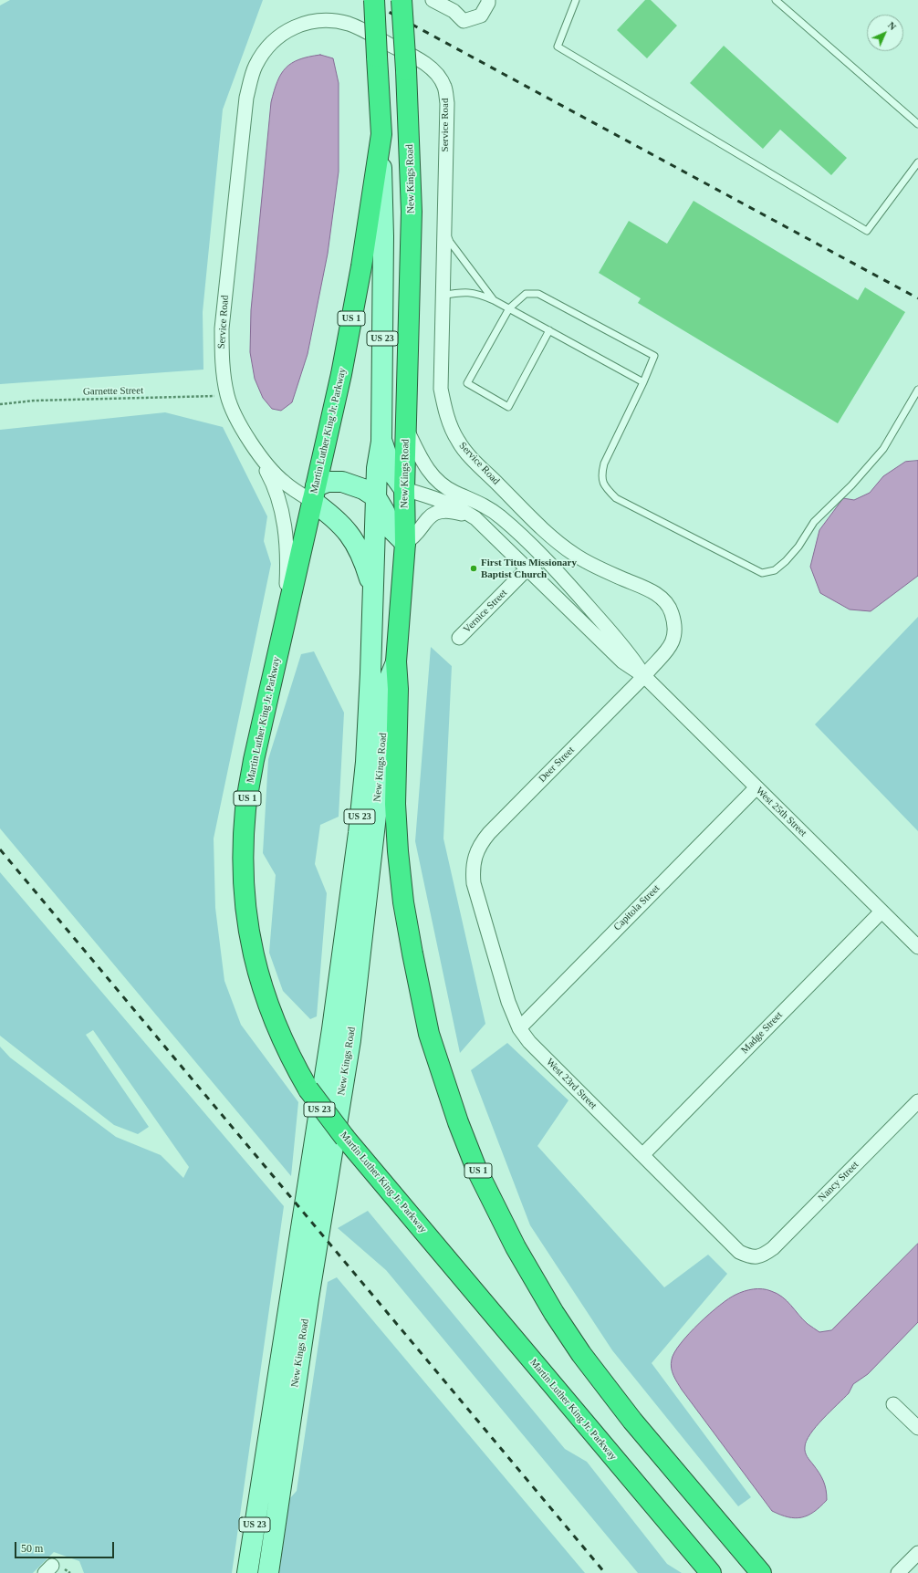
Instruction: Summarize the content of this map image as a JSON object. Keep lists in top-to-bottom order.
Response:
{
  "streets": {
    "highway": ["New Kings Road", "US 1", "Martin Luther King Jr. Parkway"],
    "main road": ["US 23"],
    "street": [
      "Service Road",
      "Vernice Street",
      "Deer Street",
      "West 25th Street",
      "Capitola Street",
      "Madge Street",
      "West 23rd Street",
      "Nancy Street"
    ],
    "path": ["Garnette Street"]
  },
  "crossings": [
    ["Service Road", "Garnette Street"],
    ["Service Road", "Martin Luther King Jr. Parkway"],
    ["Service Road", "Deer Street"],
    ["Service Road", "West 25th Street"],
    ["New Kings Road", "US 1"],
    ["New Kings Road", "Martin Luther King Jr. Parkway"],
    ["New Kings Road", "West 25th Street"],
    ["Vernice Street", "West 25th Street"],
    ["Deer Street", "West 25th Street"],
    ["Deer Street", "West 23rd Street"],
    ["West 25th Street", "Capitola Street"],
    ["West 25th Street", "Madge Street"],
    ["Capitola Street", "West 23rd Street"],
    ["Madge Street", "West 23rd Street"],
    ["West 23rd Street", "Nancy Street"]
  ],
  "places": ["First Titus Missionary Baptist Church"],
  "scale_bar": "50 m",
  "north": "top right"
}
